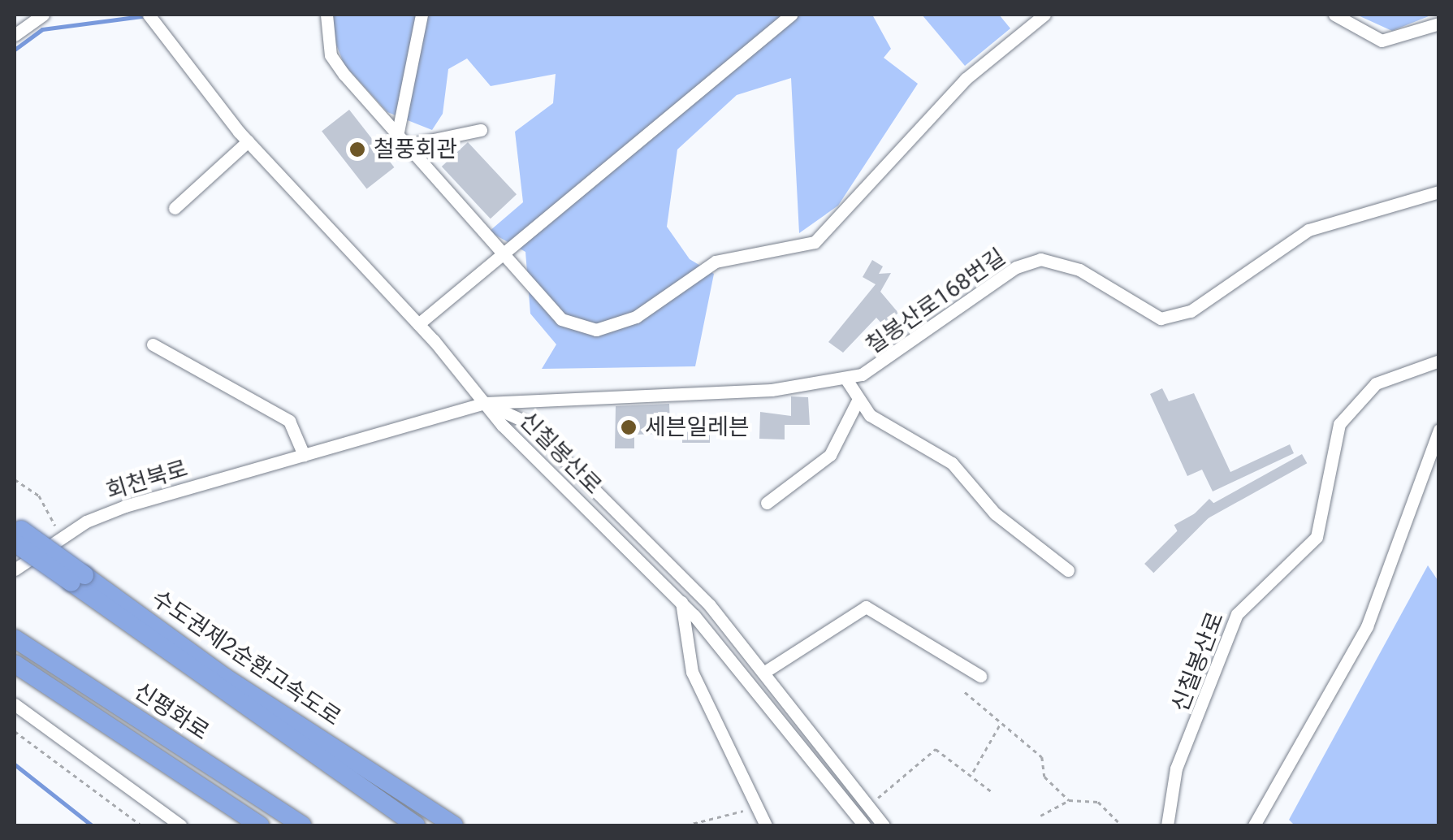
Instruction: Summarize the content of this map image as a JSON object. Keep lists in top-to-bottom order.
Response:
{
  "streets": {
    "highway": ["수도권제2순환고속도로", "신평화로"],
    "street": ["칠봉산로168번길", "신칠봉산로", "회천북로"]
  },
  "crossings": [
    ["칠봉산로168번길", "신칠봉산로"],
    ["칠봉산로168번길", "회천북로"],
    ["신칠봉산로", "회천북로"]
  ],
  "places": ["철풍회관", "세븐일레븐"]
}
